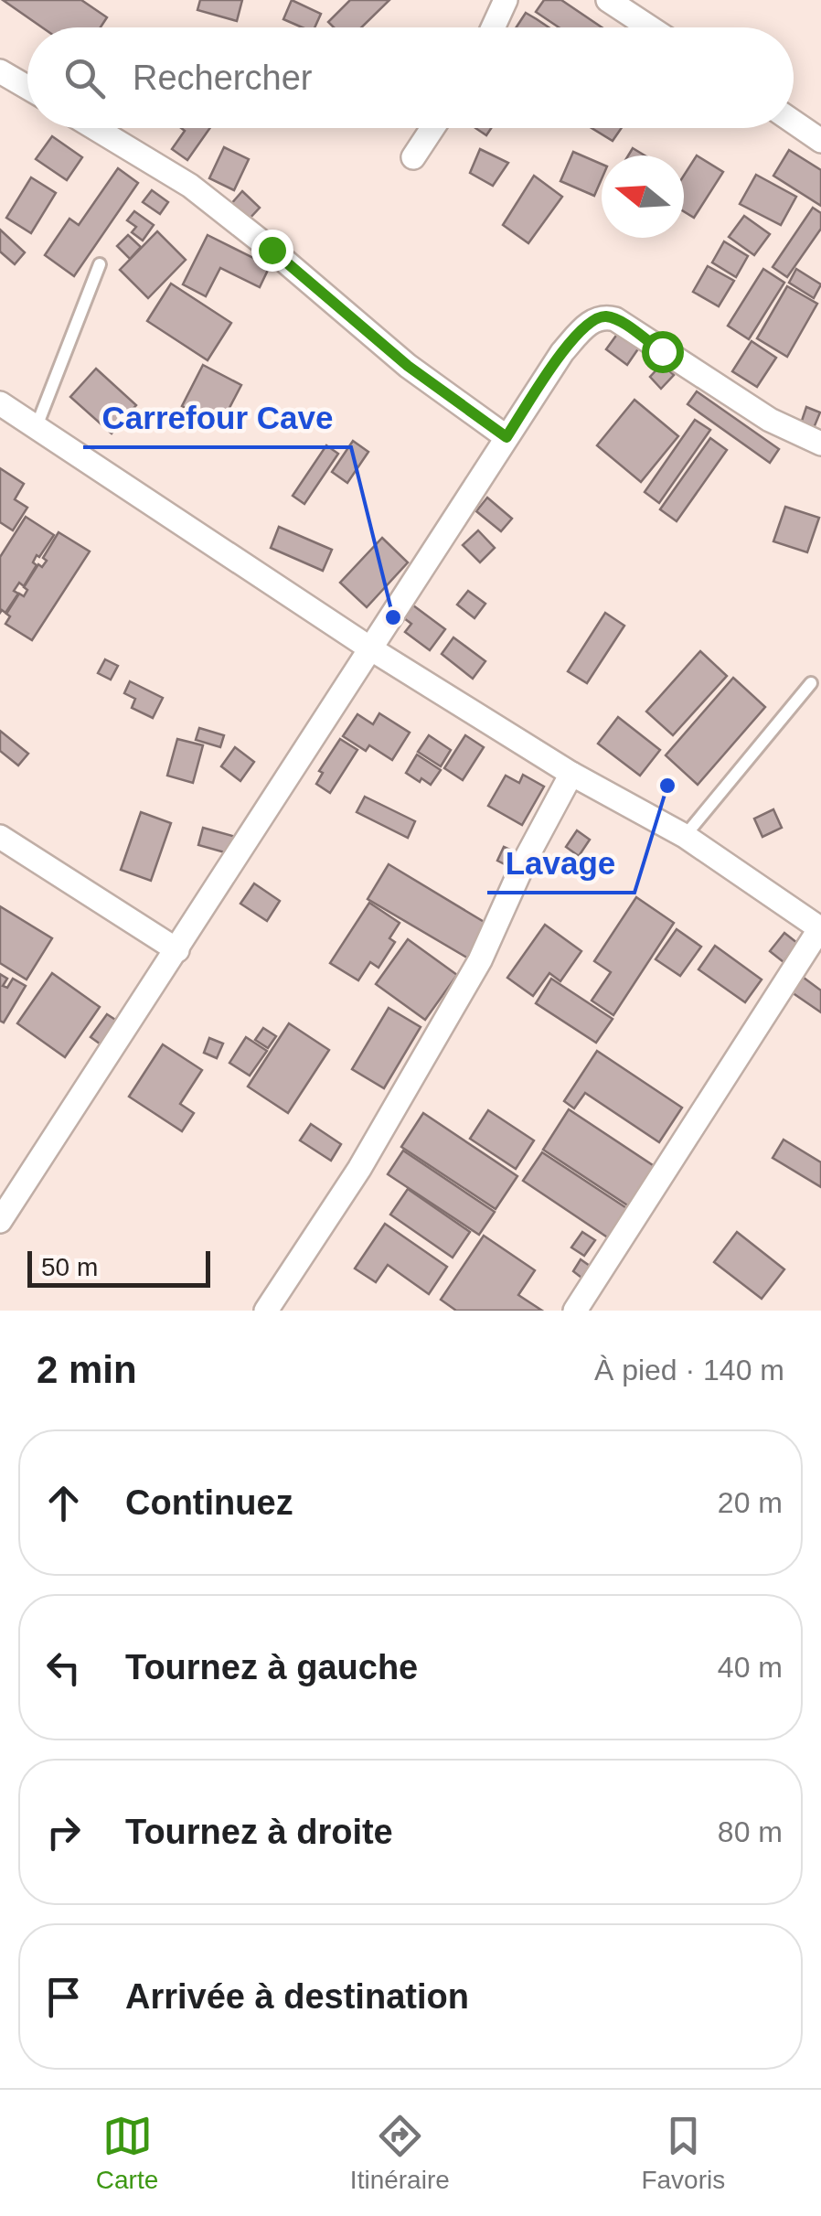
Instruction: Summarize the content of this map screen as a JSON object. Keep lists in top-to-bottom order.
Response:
{
  "places": ["Carrefour Cave", "Lavage"],
  "scale_bar": "50 m",
  "north": "left",
  "page": {
    "search": "Rechercher",
    "scale": "50 m",
    "heading": ["2 min", "À pied · 140 m"],
    "list": [
      ["Continuez", "20 m"],
      ["Tournez à gauche", "40 m"],
      ["Tournez à droite", "80 m"],
      "Arrivée à destination"
    ],
    "nav": ["Carte", "Itinéraire", "Favoris"]
  }
}
